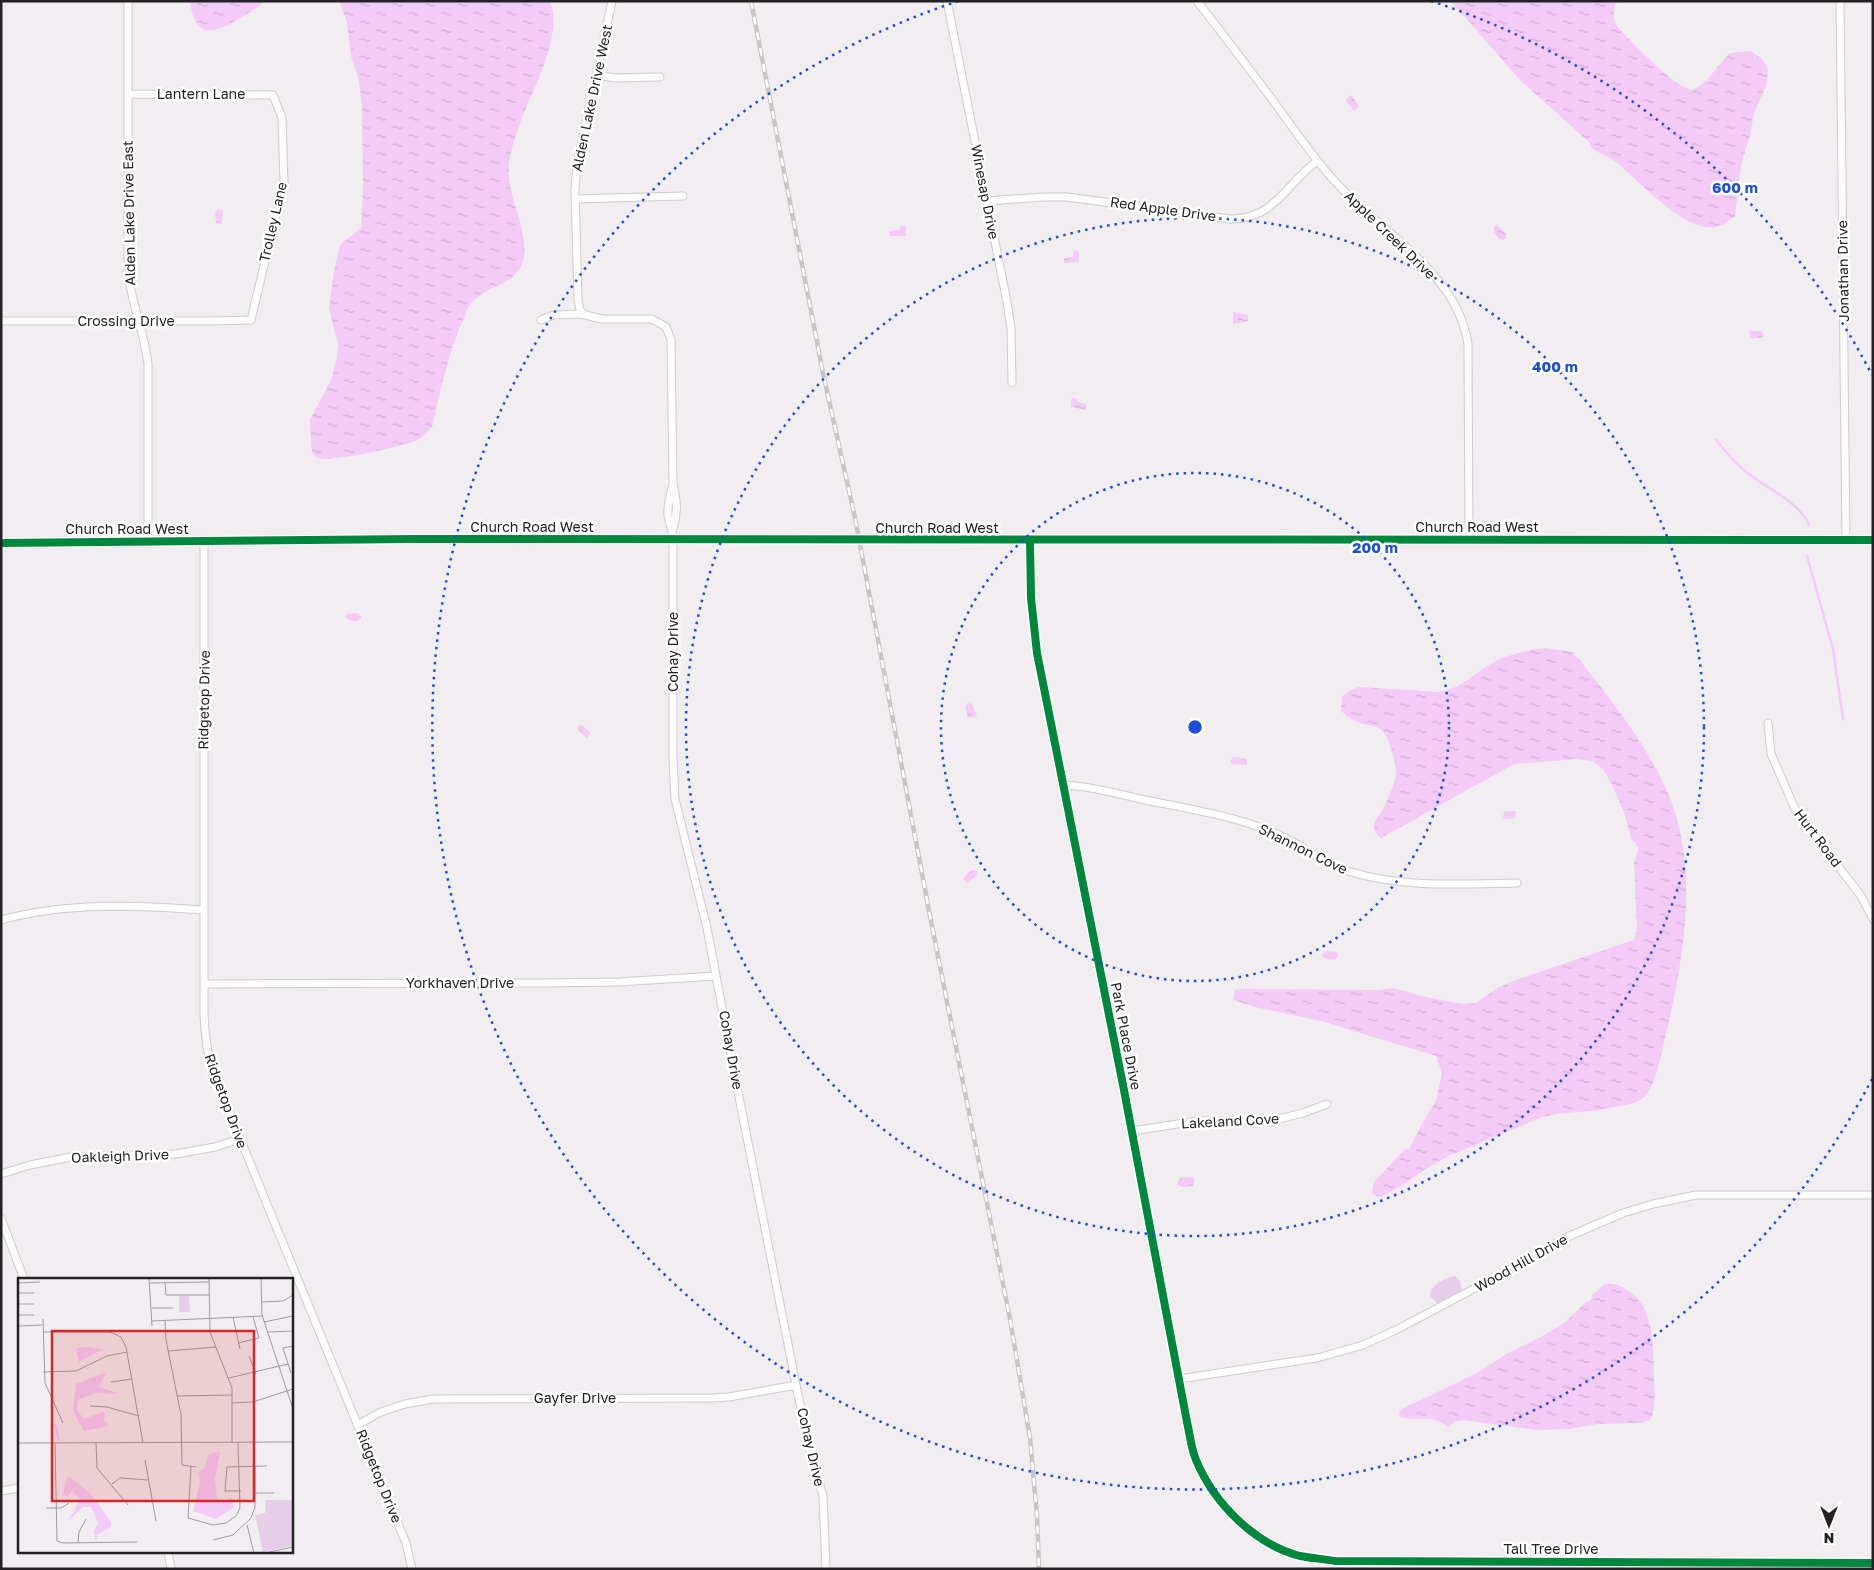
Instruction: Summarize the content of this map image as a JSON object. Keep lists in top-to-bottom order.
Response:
{
  "streets": {
    "street": [
      "Lantern Lane",
      "Alden Lake Drive West",
      "Winesap Drive",
      "Red Apple Drive",
      "Alden Lake Drive East",
      "Trolley Lane",
      "Apple Creek Drive",
      "Jonathan Drive",
      "Crossing Drive",
      "Church Road West",
      "Cohay Drive",
      "Ridgetop Drive",
      "Hurt Road",
      "Shannon Cove",
      "Yorkhaven Drive",
      "Park Place Drive",
      "Lakeland Cove",
      "Oakleigh Drive",
      "Wood Hill Drive",
      "Gayfer Drive",
      "Tall Tree Drive"
    ]
  },
  "crossings": [
    ["Lantern Lane", "Alden Lake Drive East"],
    ["Lantern Lane", "Trolley Lane"],
    ["Alden Lake Drive West", "Cohay Drive"],
    ["Winesap Drive", "Red Apple Drive"],
    ["Red Apple Drive", "Apple Creek Drive"],
    ["Alden Lake Drive East", "Crossing Drive"],
    ["Alden Lake Drive East", "Church Road West"],
    ["Trolley Lane", "Crossing Drive"],
    ["Apple Creek Drive", "Church Road West"],
    ["Jonathan Drive", "Church Road West"],
    ["Church Road West", "Cohay Drive"],
    ["Church Road West", "Ridgetop Drive"],
    ["Church Road West", "Park Place Drive"],
    ["Cohay Drive", "Yorkhaven Drive"],
    ["Cohay Drive", "Gayfer Drive"],
    ["Ridgetop Drive", "Yorkhaven Drive"],
    ["Ridgetop Drive", "Oakleigh Drive"],
    ["Ridgetop Drive", "Gayfer Drive"],
    ["Shannon Cove", "Park Place Drive"],
    ["Park Place Drive", "Lakeland Cove"],
    ["Park Place Drive", "Wood Hill Drive"],
    ["Park Place Drive", "Tall Tree Drive"]
  ],
  "north": "bottom",
  "rings": ["600 m", "400 m", "200 m"]
}
